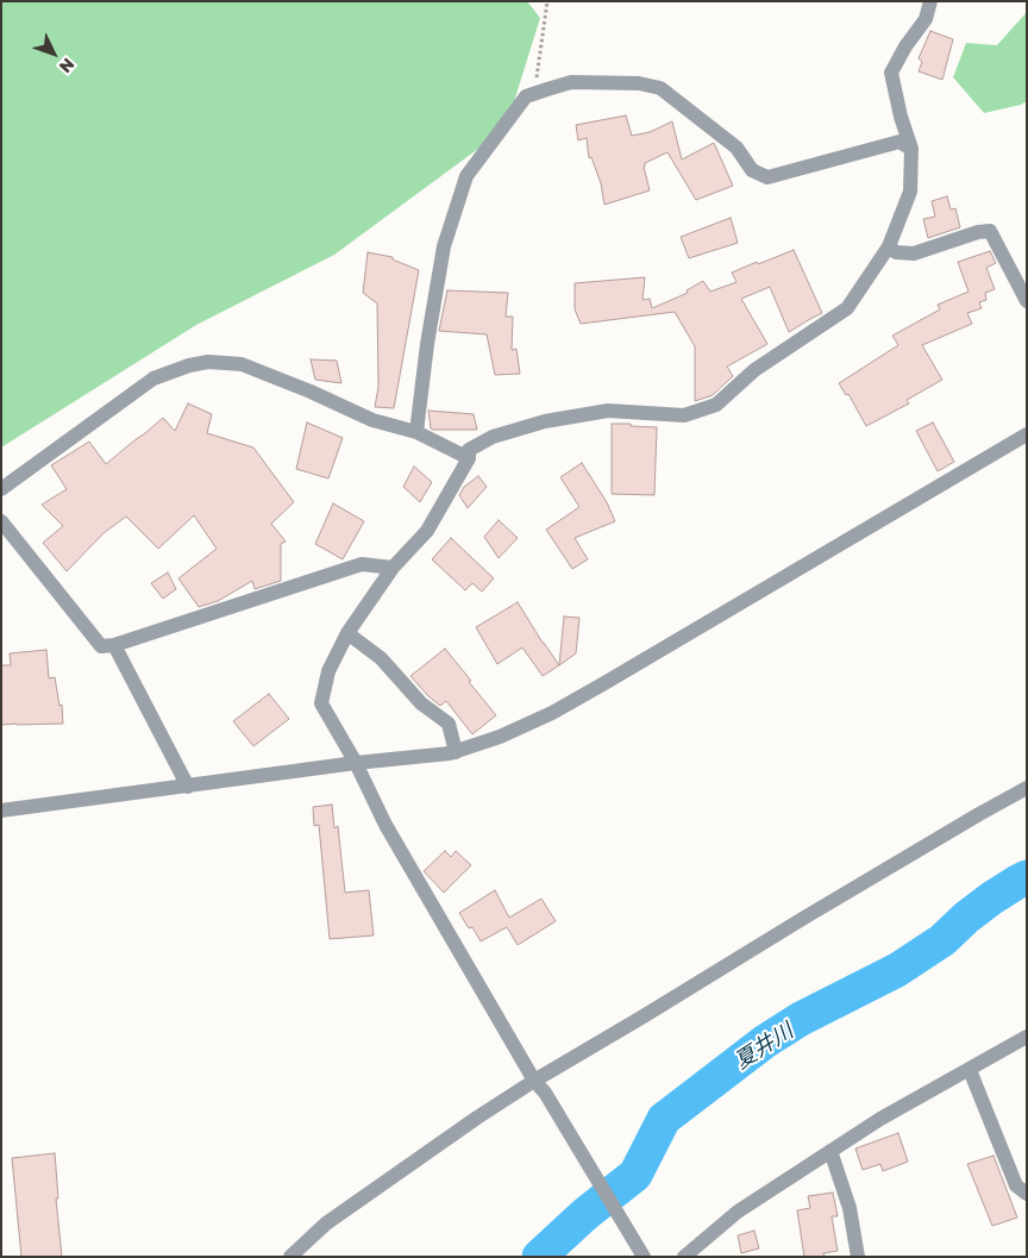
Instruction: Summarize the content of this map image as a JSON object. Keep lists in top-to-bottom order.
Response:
{
  "water": ["夏井川"],
  "north": "bottom right"
}
